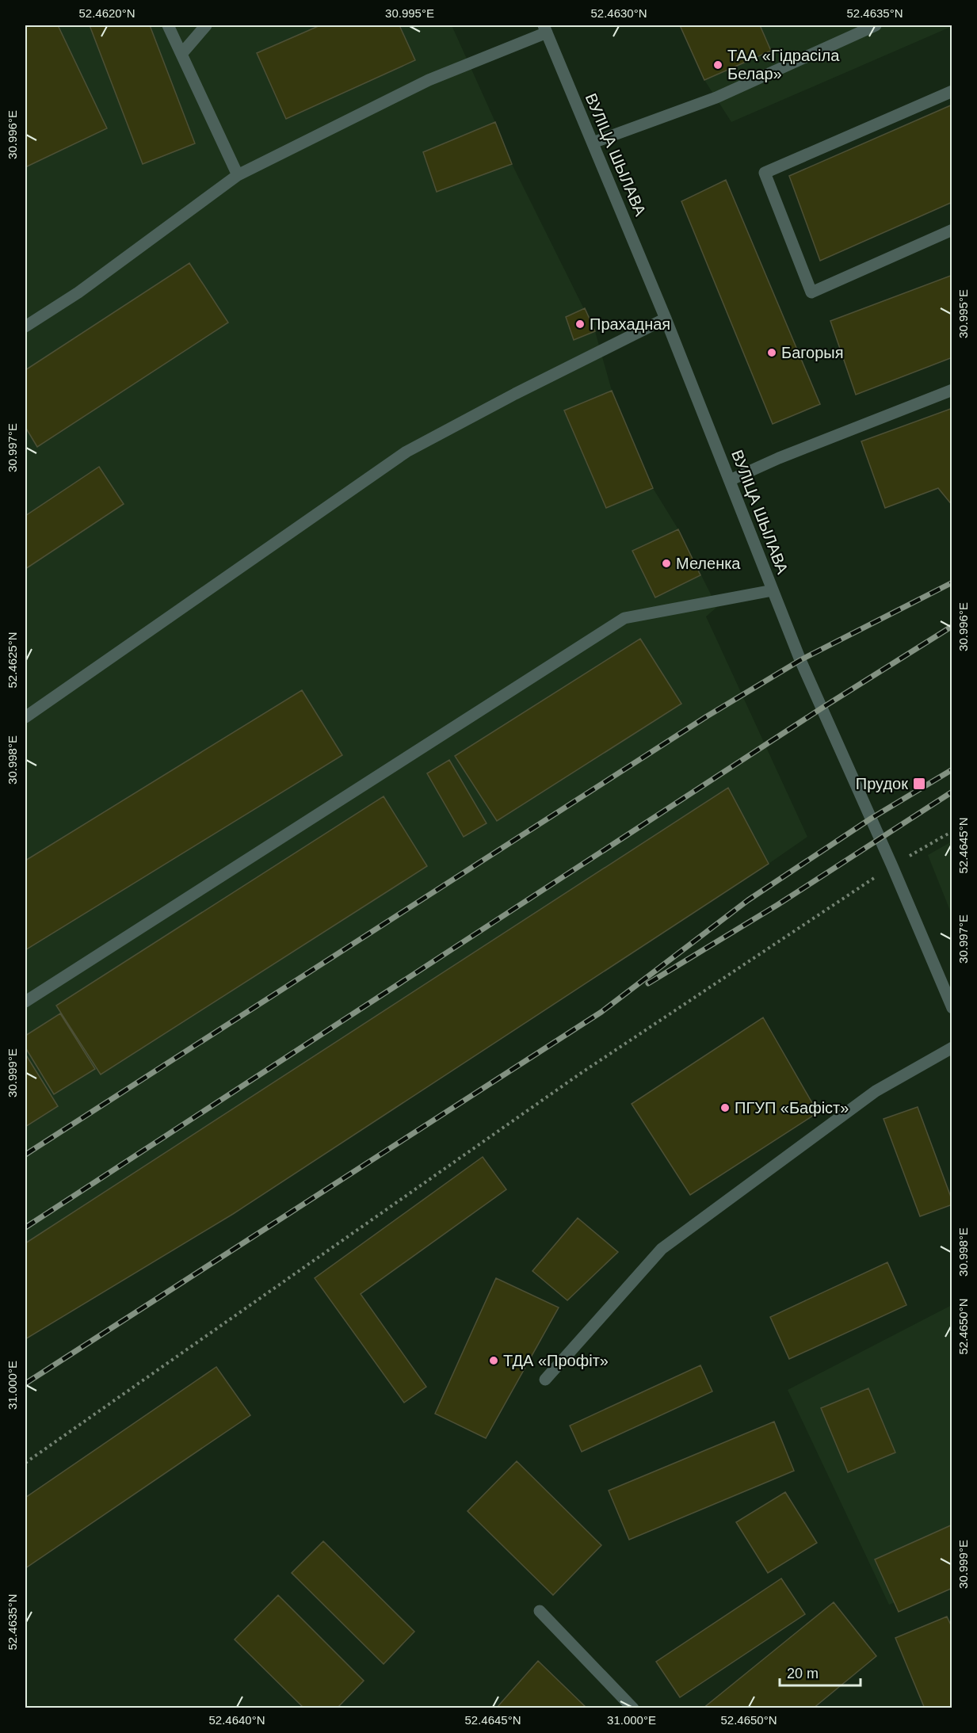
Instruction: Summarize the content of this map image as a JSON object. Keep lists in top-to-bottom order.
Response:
{
  "streets": {
    "street": ["ВУЛІЦА ШЫЛАВА"]
  },
  "places": {
    "other": [
      "ТАА «Гідрасіла Белар»",
      "Прахадная",
      "Багорыя",
      "Меленка",
      "ПГУП «Бафіст»",
      "ТДА «Профіт»"
    ],
    "transit": ["Прудок"]
  },
  "scale_bar": "20 m",
  "coordinates": [
    "52.4620°N",
    "30.995°E",
    "52.4630°N",
    "52.4635°N",
    "30.996°E",
    "30.997°E",
    "52.4625°N",
    "30.998°E",
    "52.4645°N",
    "30.999°E",
    "52.4650°N",
    "31.000°E",
    "52.4640°N"
  ]
}
